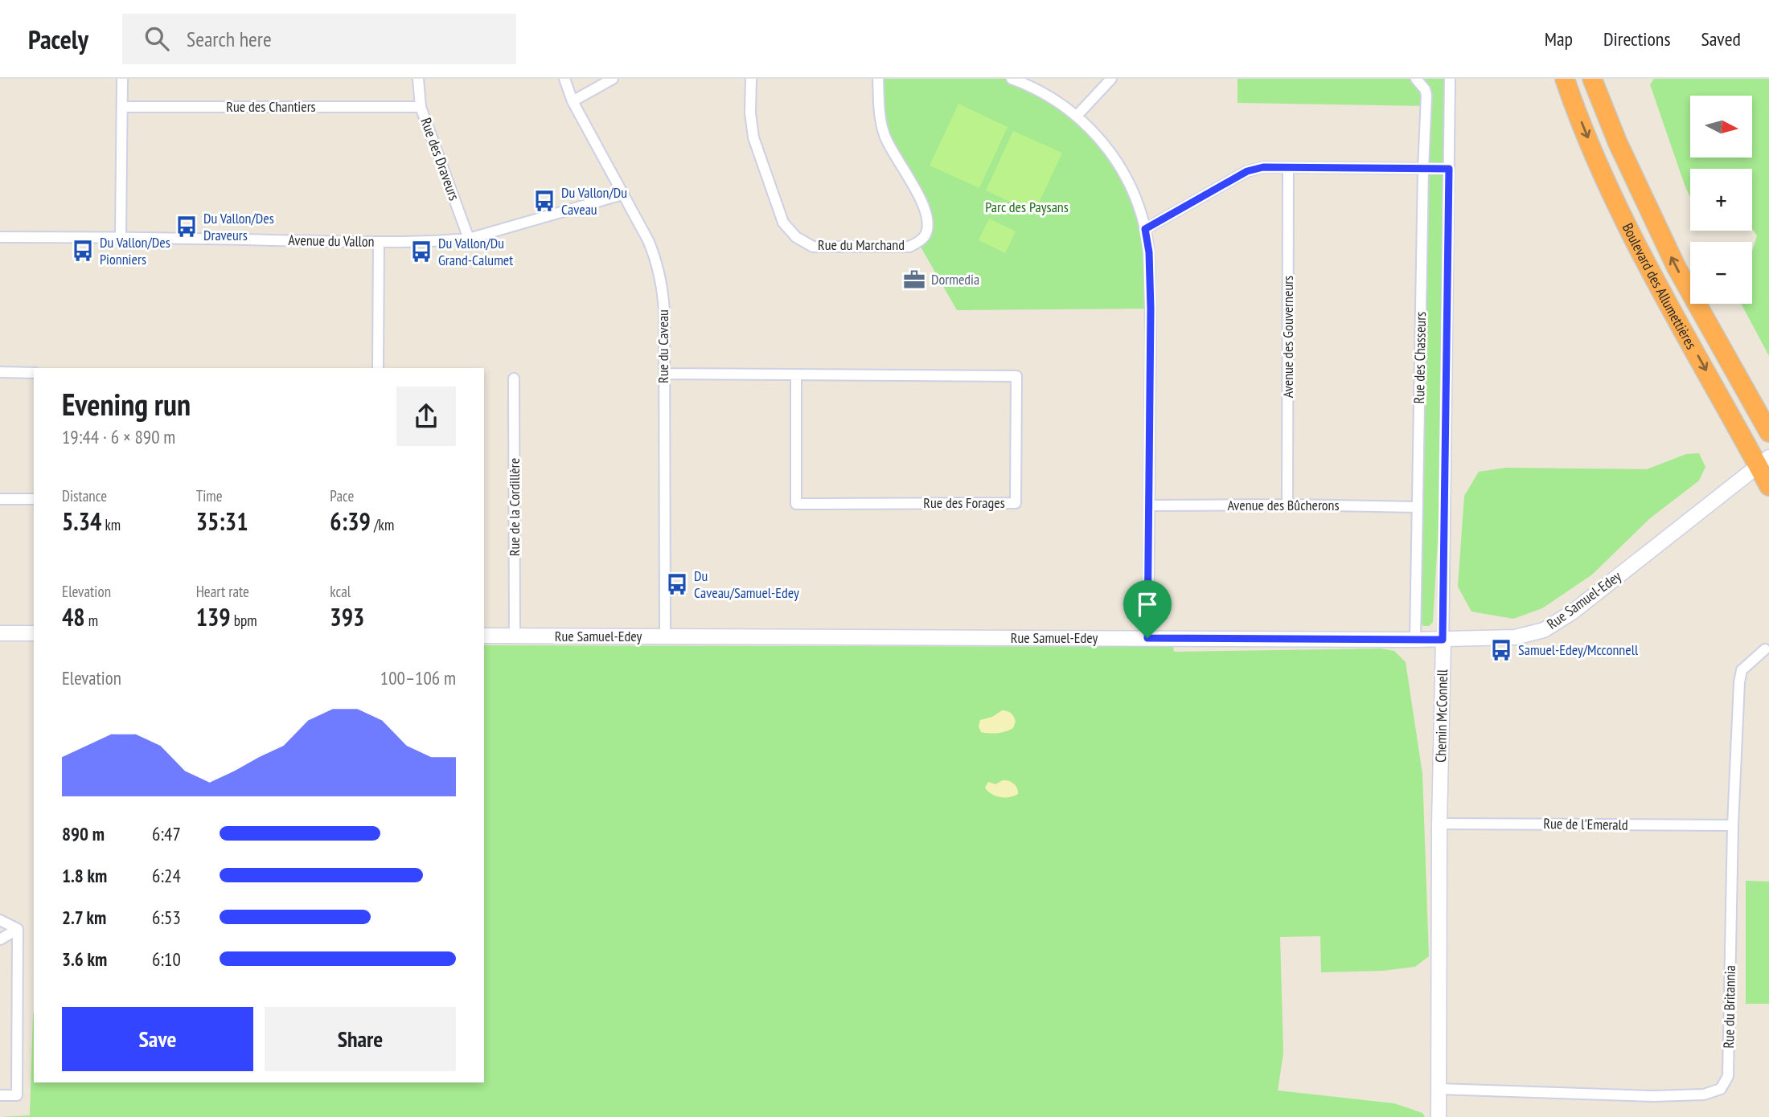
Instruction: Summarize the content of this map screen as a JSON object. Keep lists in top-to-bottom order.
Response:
{
  "streets": {
    "highway": ["Boulevard des Allumettières"],
    "street": [
      "Rue des Chantiers",
      "Rue des Draveurs",
      "Avenue du Vallon",
      "Rue du Marchand",
      "Avenue des Gouverneurs",
      "Rue du Caveau",
      "Rue des Chasseurs",
      "Rue des Forages",
      "Avenue des Bûcherons",
      "Rue de la Cordillère",
      "Rue Samuel-Edey",
      "Chemin McConnell",
      "Rue de l'Emerald",
      "Rue du Britannia"
    ]
  },
  "crossings": [
    ["Rue des Chantiers", "Rue des Draveurs"],
    ["Rue des Draveurs", "Avenue du Vallon"],
    ["Avenue du Vallon", "Rue du Caveau"],
    ["Boulevard des Allumettières", "Rue Samuel-Edey"],
    ["Avenue des Gouverneurs", "Avenue des Bûcherons"],
    ["Rue du Caveau", "Rue des Forages"],
    ["Rue du Caveau", "Rue Samuel-Edey"],
    ["Rue des Chasseurs", "Avenue des Bûcherons"],
    ["Rue des Chasseurs", "Rue Samuel-Edey"],
    ["Rue de la Cordillère", "Rue Samuel-Edey"],
    ["Rue Samuel-Edey", "Chemin McConnell"],
    ["Chemin McConnell", "Rue de l'Emerald"],
    ["Chemin McConnell", "Rue du Britannia"],
    ["Rue de l'Emerald", "Rue du Britannia"]
  ],
  "parks": ["Parc des Paysans"],
  "places": {
    "bus stop": [
      "Du Vallon/Du Caveau",
      "Du Vallon/Des Draveurs",
      "Du Vallon/Des Pionniers",
      "Du Vallon/Du Grand-Calumet",
      "Du Caveau/Samuel-Edey",
      "Samuel-Edey/Mcconnell"
    ],
    "office": ["Dormedia"]
  },
  "north": "right",
  "page": {
    "header": "Pacely",
    "search": "Search here",
    "nav": ["Map", "Directions", "Saved"],
    "map_buttons": ["+", "−"],
    "heading": ["Evening run", "19:44 · 6 × 890 m"],
    "stats": [
      ["Distance", "5.34 km"],
      ["Time", "35:31"],
      ["Pace", "6:39 /km"],
      ["Elevation", "48 m"],
      ["Heart rate", "139 bpm"],
      ["kcal", "393"]
    ],
    "chart": ["Elevation", "100–106 m"],
    "list": [
      {
        "name": "890 m",
        "note": "6:47"
      },
      {
        "name": "1.8 km",
        "note": "6:24"
      },
      {
        "name": "2.7 km",
        "note": "6:53"
      },
      {
        "name": "3.6 km",
        "note": "6:10"
      }
    ],
    "buttons": ["Save", "Share"]
  }
}
